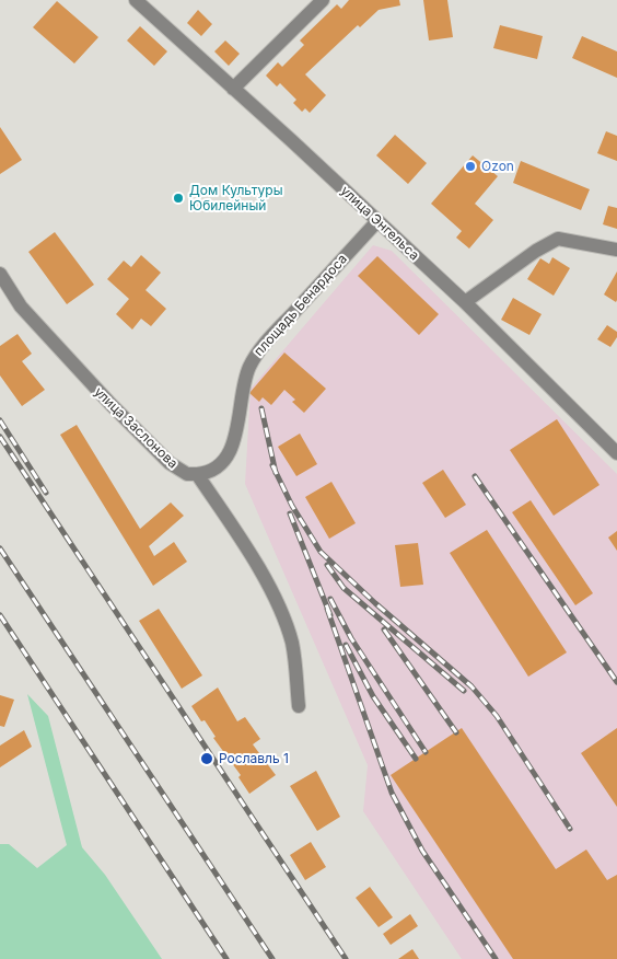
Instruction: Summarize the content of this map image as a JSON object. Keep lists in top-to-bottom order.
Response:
{
  "streets": {
    "street": ["улица Энгельса", "площадь Бенардоса", "улица Заслонова"]
  },
  "crossings": [
    ["улица Энгельса", "площадь Бенардоса"],
    ["площадь Бенардоса", "улица Заслонова"]
  ],
  "places": ["Ozon", "Дом Культуры Юбилейный", "Рославль 1"]
}
